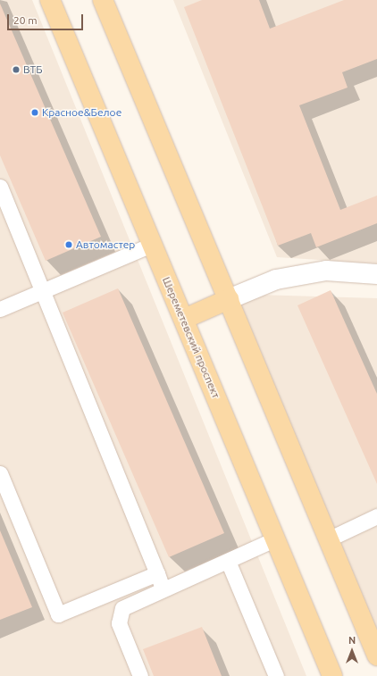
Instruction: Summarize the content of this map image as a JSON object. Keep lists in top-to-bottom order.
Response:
{
  "streets": {
    "main road": ["Шереметевский проспект"]
  },
  "places": ["ВТБ", "Красное&Белое", "Автомастер"],
  "scale_bar": "20 m",
  "north": "top"
}
